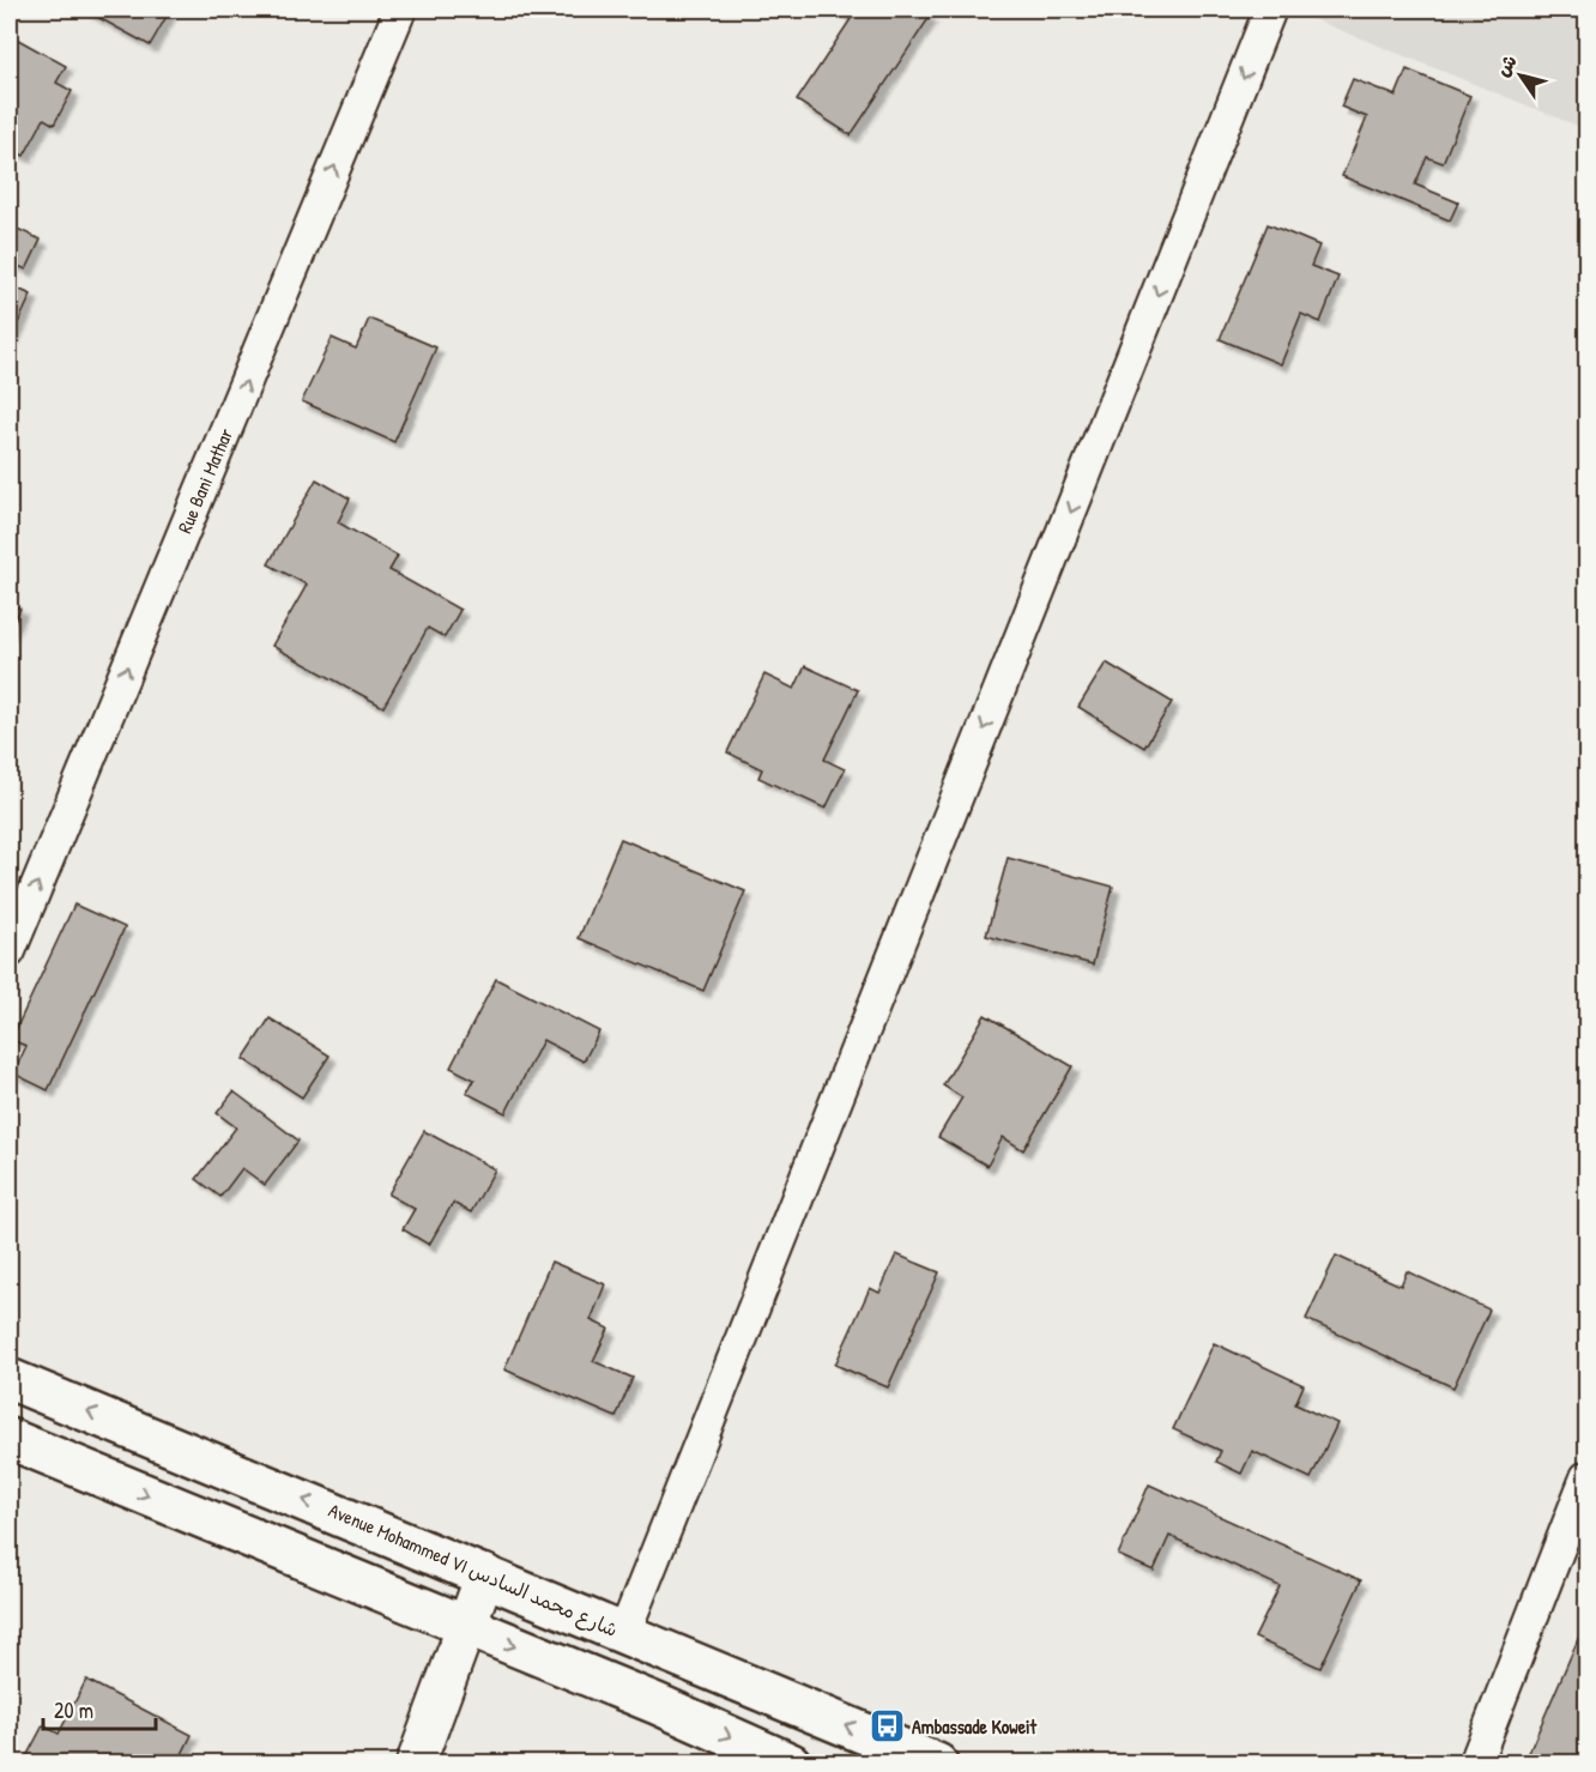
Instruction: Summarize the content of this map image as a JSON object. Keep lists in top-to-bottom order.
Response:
{
  "streets": {
    "main road": ["Avenue Mohammed VI شارع محمد السادس"],
    "street": ["Rue Bani Mathar"]
  },
  "one_way": ["Rue Bani Mathar"],
  "places": {
    "bus stop": ["Ambassade Koweit"]
  },
  "scale_bar": "20 m",
  "north": "top left"
}
